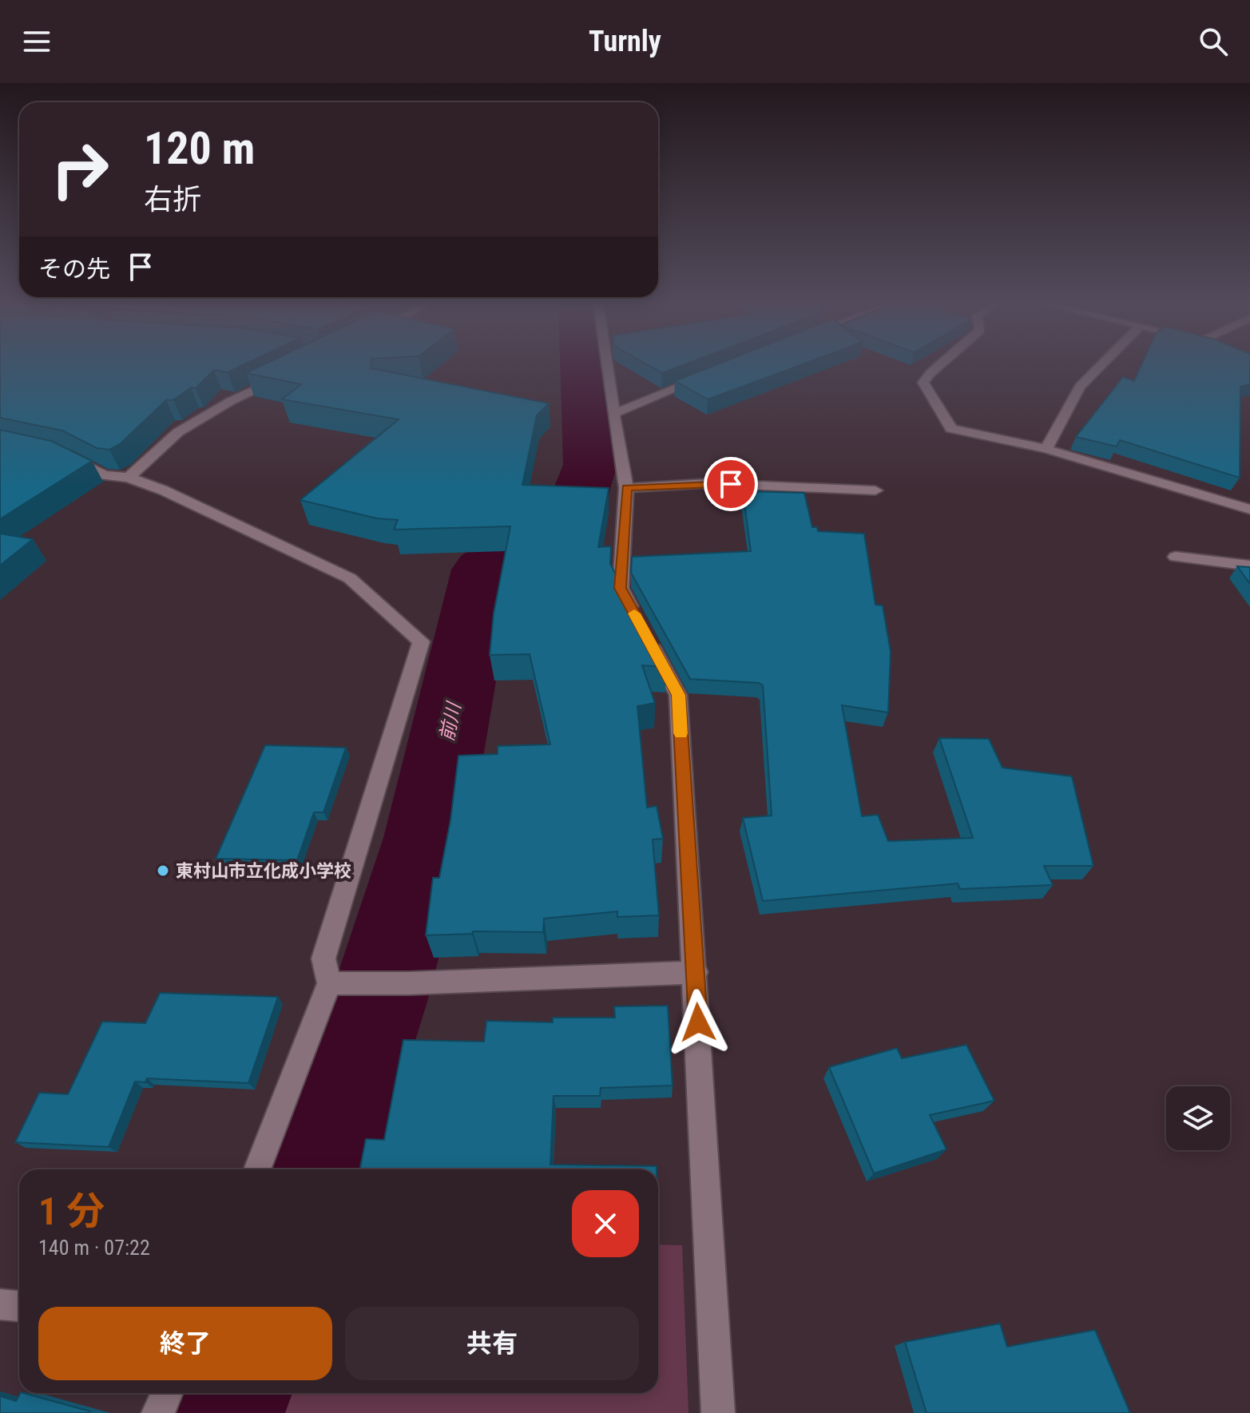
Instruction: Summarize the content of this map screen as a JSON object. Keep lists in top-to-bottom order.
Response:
{
  "water": ["前川"],
  "places": ["東村山市立化成小学校"],
  "page": {
    "header": "Turnly",
    "turn": ["120 m", "右折"],
    "then": "その先",
    "heading": ["1 分", "140 m · 07:22"],
    "buttons": ["終了", "共有"]
  }
}
